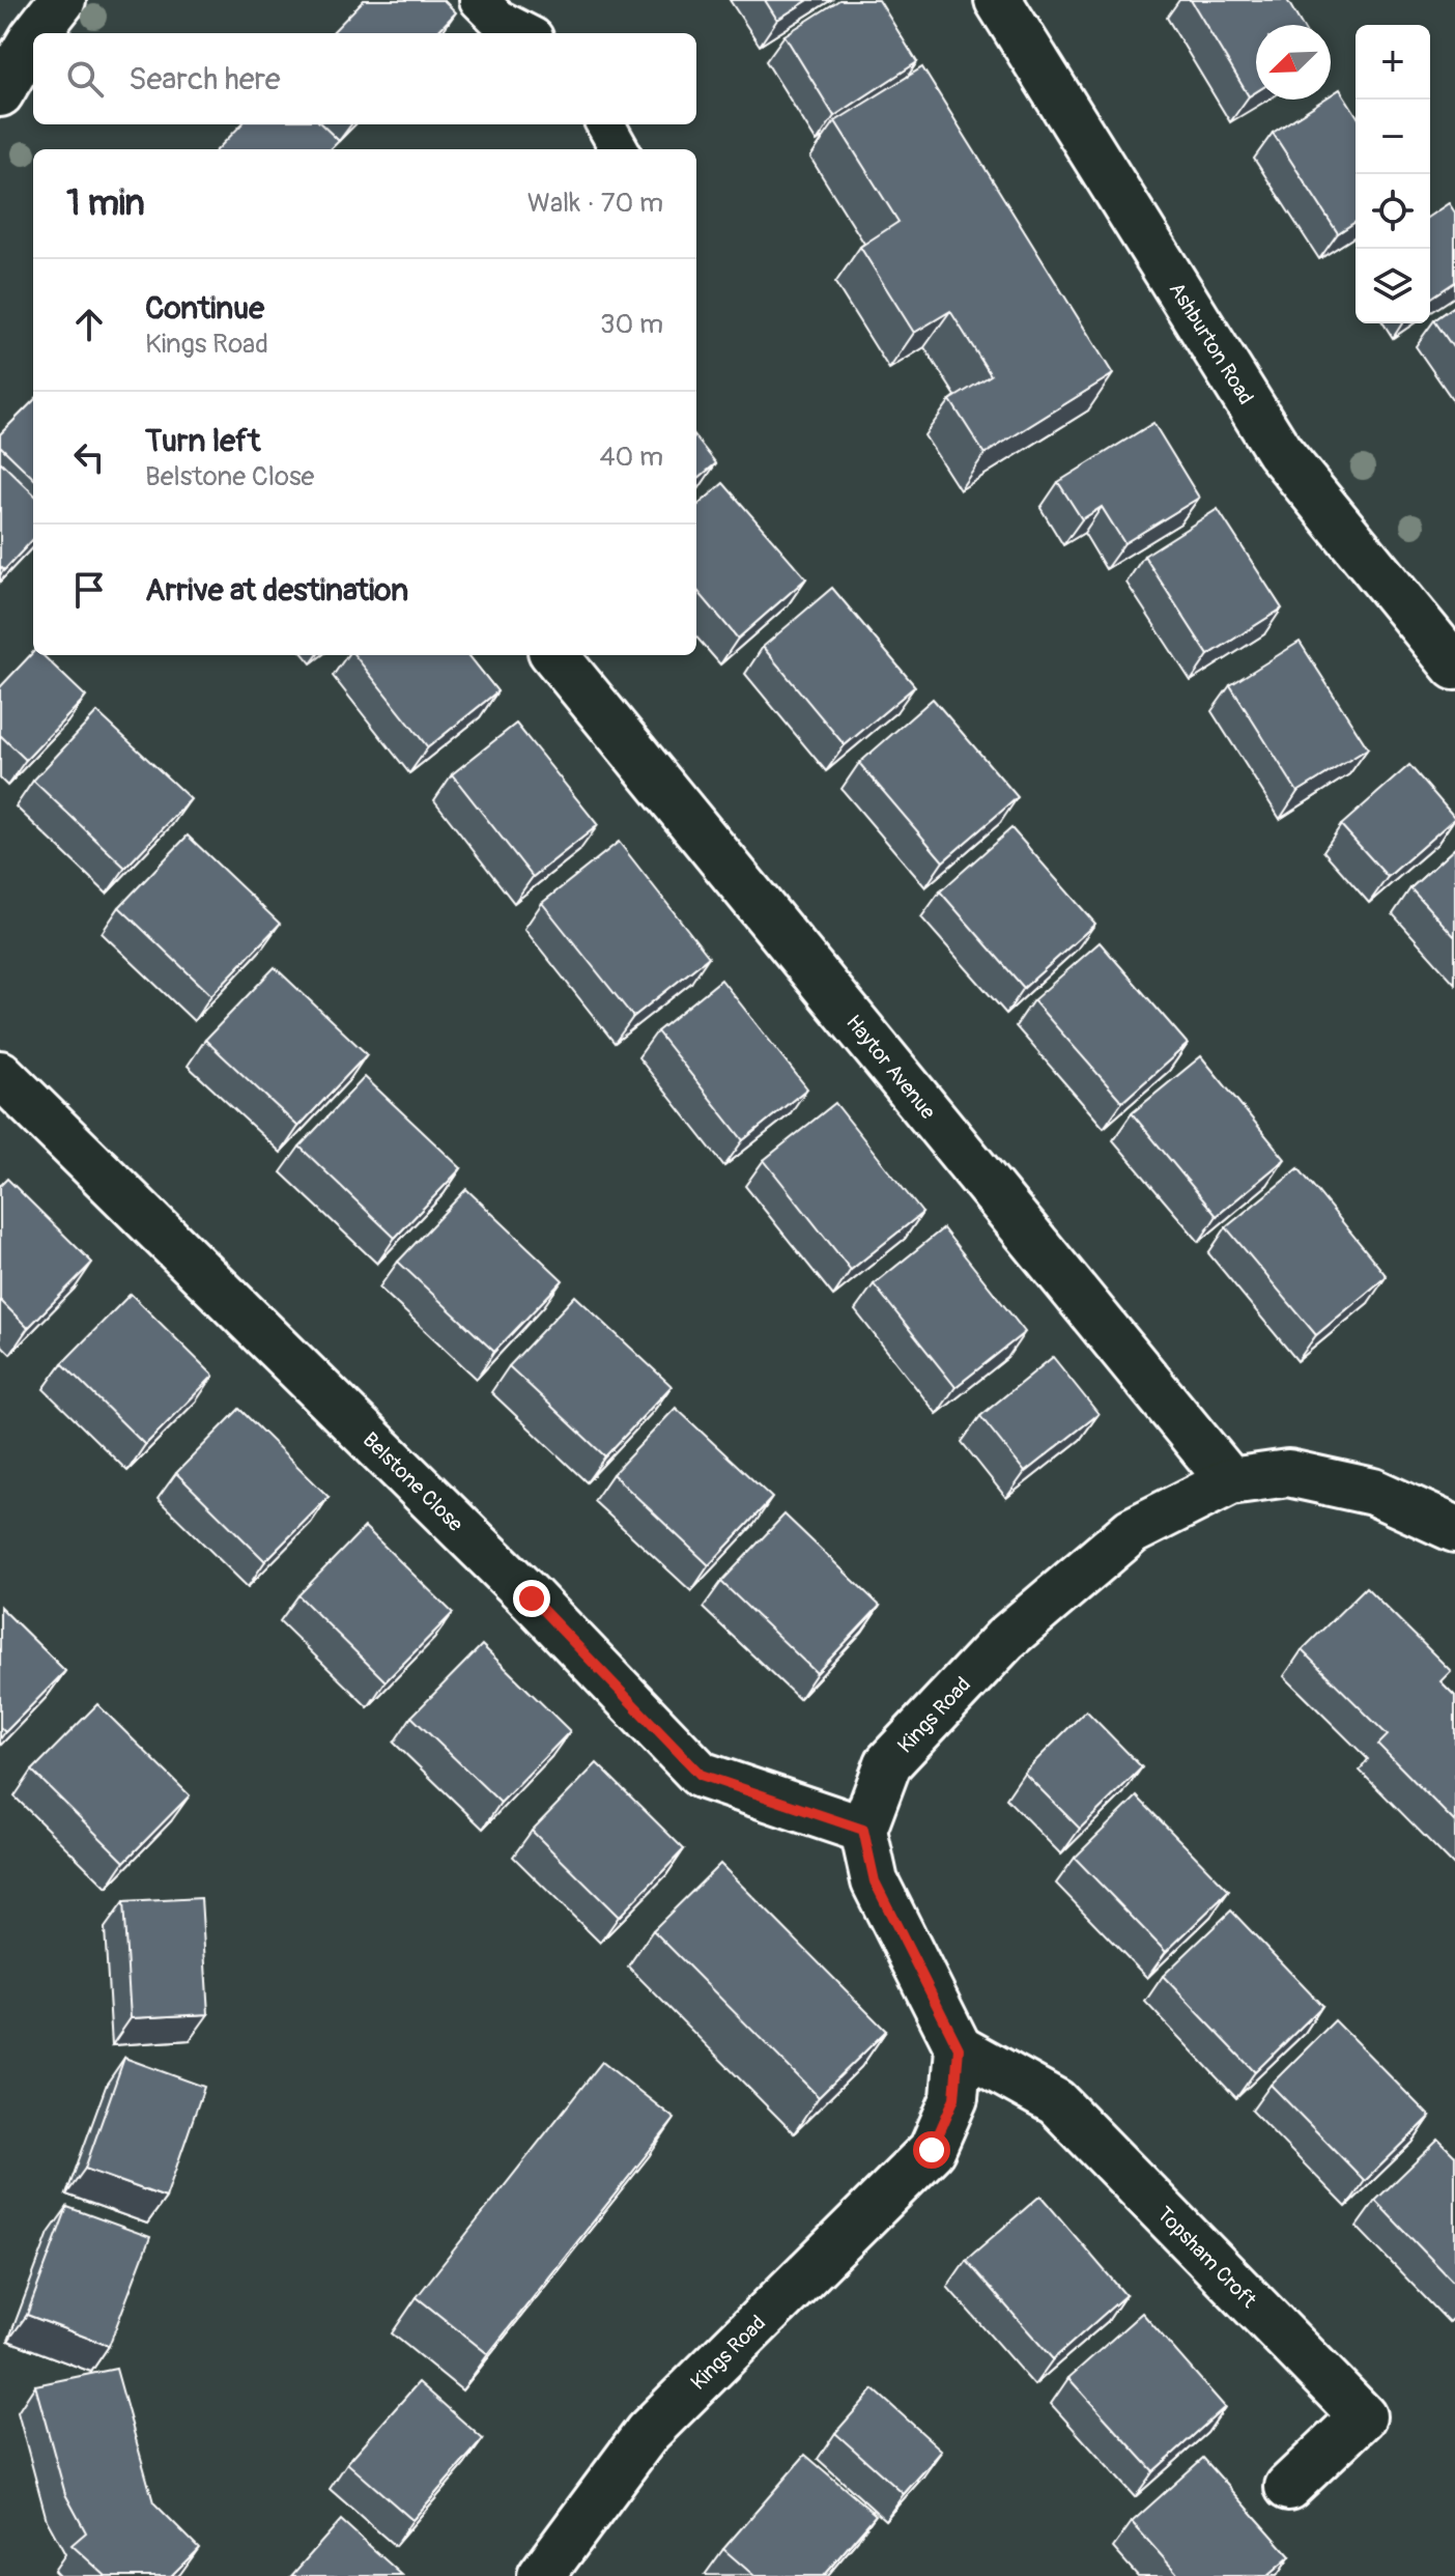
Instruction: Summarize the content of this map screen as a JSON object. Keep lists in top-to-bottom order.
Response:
{
  "streets": {
    "street": [
      "Ashburton Road",
      "Haytor Avenue",
      "Belstone Close",
      "Kings Road",
      "Topsham Croft"
    ]
  },
  "crossings": [
    ["Haytor Avenue", "Kings Road"],
    ["Belstone Close", "Kings Road"],
    ["Kings Road", "Topsham Croft"]
  ],
  "north": "bottom left",
  "page": {
    "map_buttons": ["+", "−"],
    "search": "Search here",
    "heading": ["1 min", "Walk · 70 m"],
    "list": [
      ["Continue", "Kings Road", "30 m"],
      ["Turn left", "Belstone Close", "40 m"],
      "Arrive at destination"
    ]
  }
}
